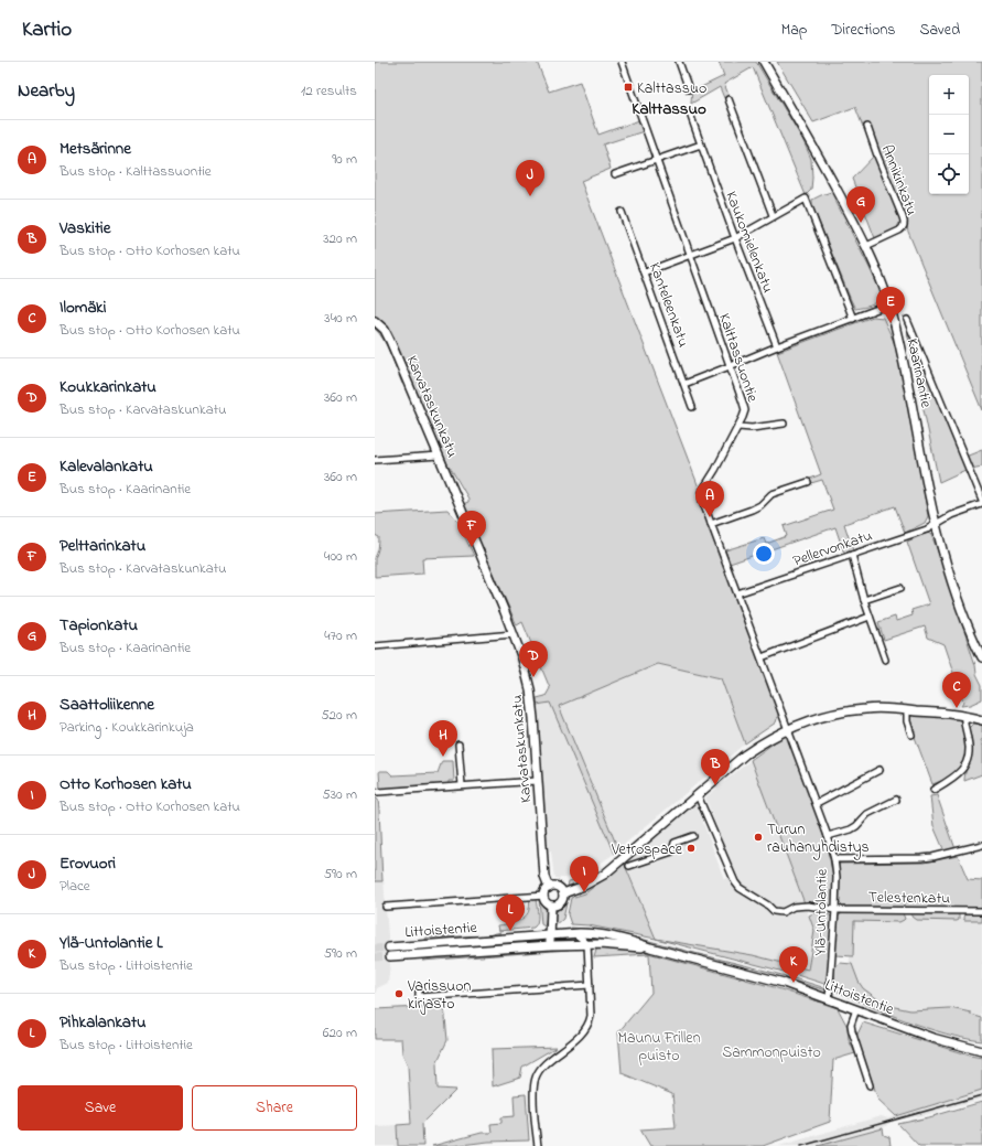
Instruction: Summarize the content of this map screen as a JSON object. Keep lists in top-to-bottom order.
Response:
{
  "streets": {
    "street": [
      "Annikinkatu",
      "Kaukomielenkatu",
      "Kanteleenkatu",
      "Kalttassuontie",
      "Kaarinantie",
      "Karvataskunkatu",
      "Pellervonkatu",
      "Telestenkatu",
      "Ylä-Untolantie",
      "Littoistentie"
    ]
  },
  "crossings": [
    ["Annikinkatu", "Kaarinantie"],
    ["Kalttassuontie", "Pellervonkatu"],
    ["Kalttassuontie", "Ylä-Untolantie"],
    ["Kaarinantie", "Pellervonkatu"],
    ["Telestenkatu", "Ylä-Untolantie"],
    ["Ylä-Untolantie", "Littoistentie"]
  ],
  "districts": ["Kalttassuo"],
  "parks": ["Maunu Frillen puisto", "Sammonpuisto"],
  "places": {
    "transit": ["Kalttassuo"],
    "other": ["Turun rauhanyhdistys", "Vetrospace", "Varissuon kirjasto"]
  },
  "page": {
    "header": "Kartio",
    "nav": ["Map", "Directions", "Saved"],
    "heading": ["Nearby", "12 results"],
    "map_buttons": ["+", "−"],
    "list": [
      {
        "mark": "A",
        "name": "Metsärinne",
        "note": "Bus stop · Kalttassuontie",
        "value": "90 m"
      },
      {
        "mark": "B",
        "name": "Vaskitie",
        "note": "Bus stop · Otto Korhosen katu",
        "value": "320 m"
      },
      {
        "mark": "C",
        "name": "Ilomäki",
        "note": "Bus stop · Otto Korhosen katu",
        "value": "340 m"
      },
      {
        "mark": "D",
        "name": "Koukkarinkatu",
        "note": "Bus stop · Karvataskunkatu",
        "value": "360 m"
      },
      {
        "mark": "E",
        "name": "Kalevalankatu",
        "note": "Bus stop · Kaarinantie",
        "value": "360 m"
      },
      {
        "mark": "F",
        "name": "Pelttarinkatu",
        "note": "Bus stop · Karvataskunkatu",
        "value": "400 m"
      },
      {
        "mark": "G",
        "name": "Tapionkatu",
        "note": "Bus stop · Kaarinantie",
        "value": "470 m"
      },
      {
        "mark": "H",
        "name": "Saattoliikenne",
        "note": "Parking · Koukkarinkuja",
        "value": "520 m"
      },
      {
        "mark": "I",
        "name": "Otto Korhosen katu",
        "note": "Bus stop · Otto Korhosen katu",
        "value": "530 m"
      },
      {
        "mark": "J",
        "name": "Erovuori",
        "note": "Place",
        "value": "590 m"
      },
      {
        "mark": "K",
        "name": "Ylä-Untolantie L",
        "note": "Bus stop · Littoistentie",
        "value": "590 m"
      },
      {
        "mark": "L",
        "name": "Pihkalankatu",
        "note": "Bus stop · Littoistentie",
        "value": "620 m"
      }
    ],
    "pins": [
      "J",
      "G",
      "E",
      "A",
      "F",
      "D",
      "C",
      "H",
      "B",
      "I",
      "L",
      "K"
    ],
    "buttons": ["Save", "Share"]
  }
}
